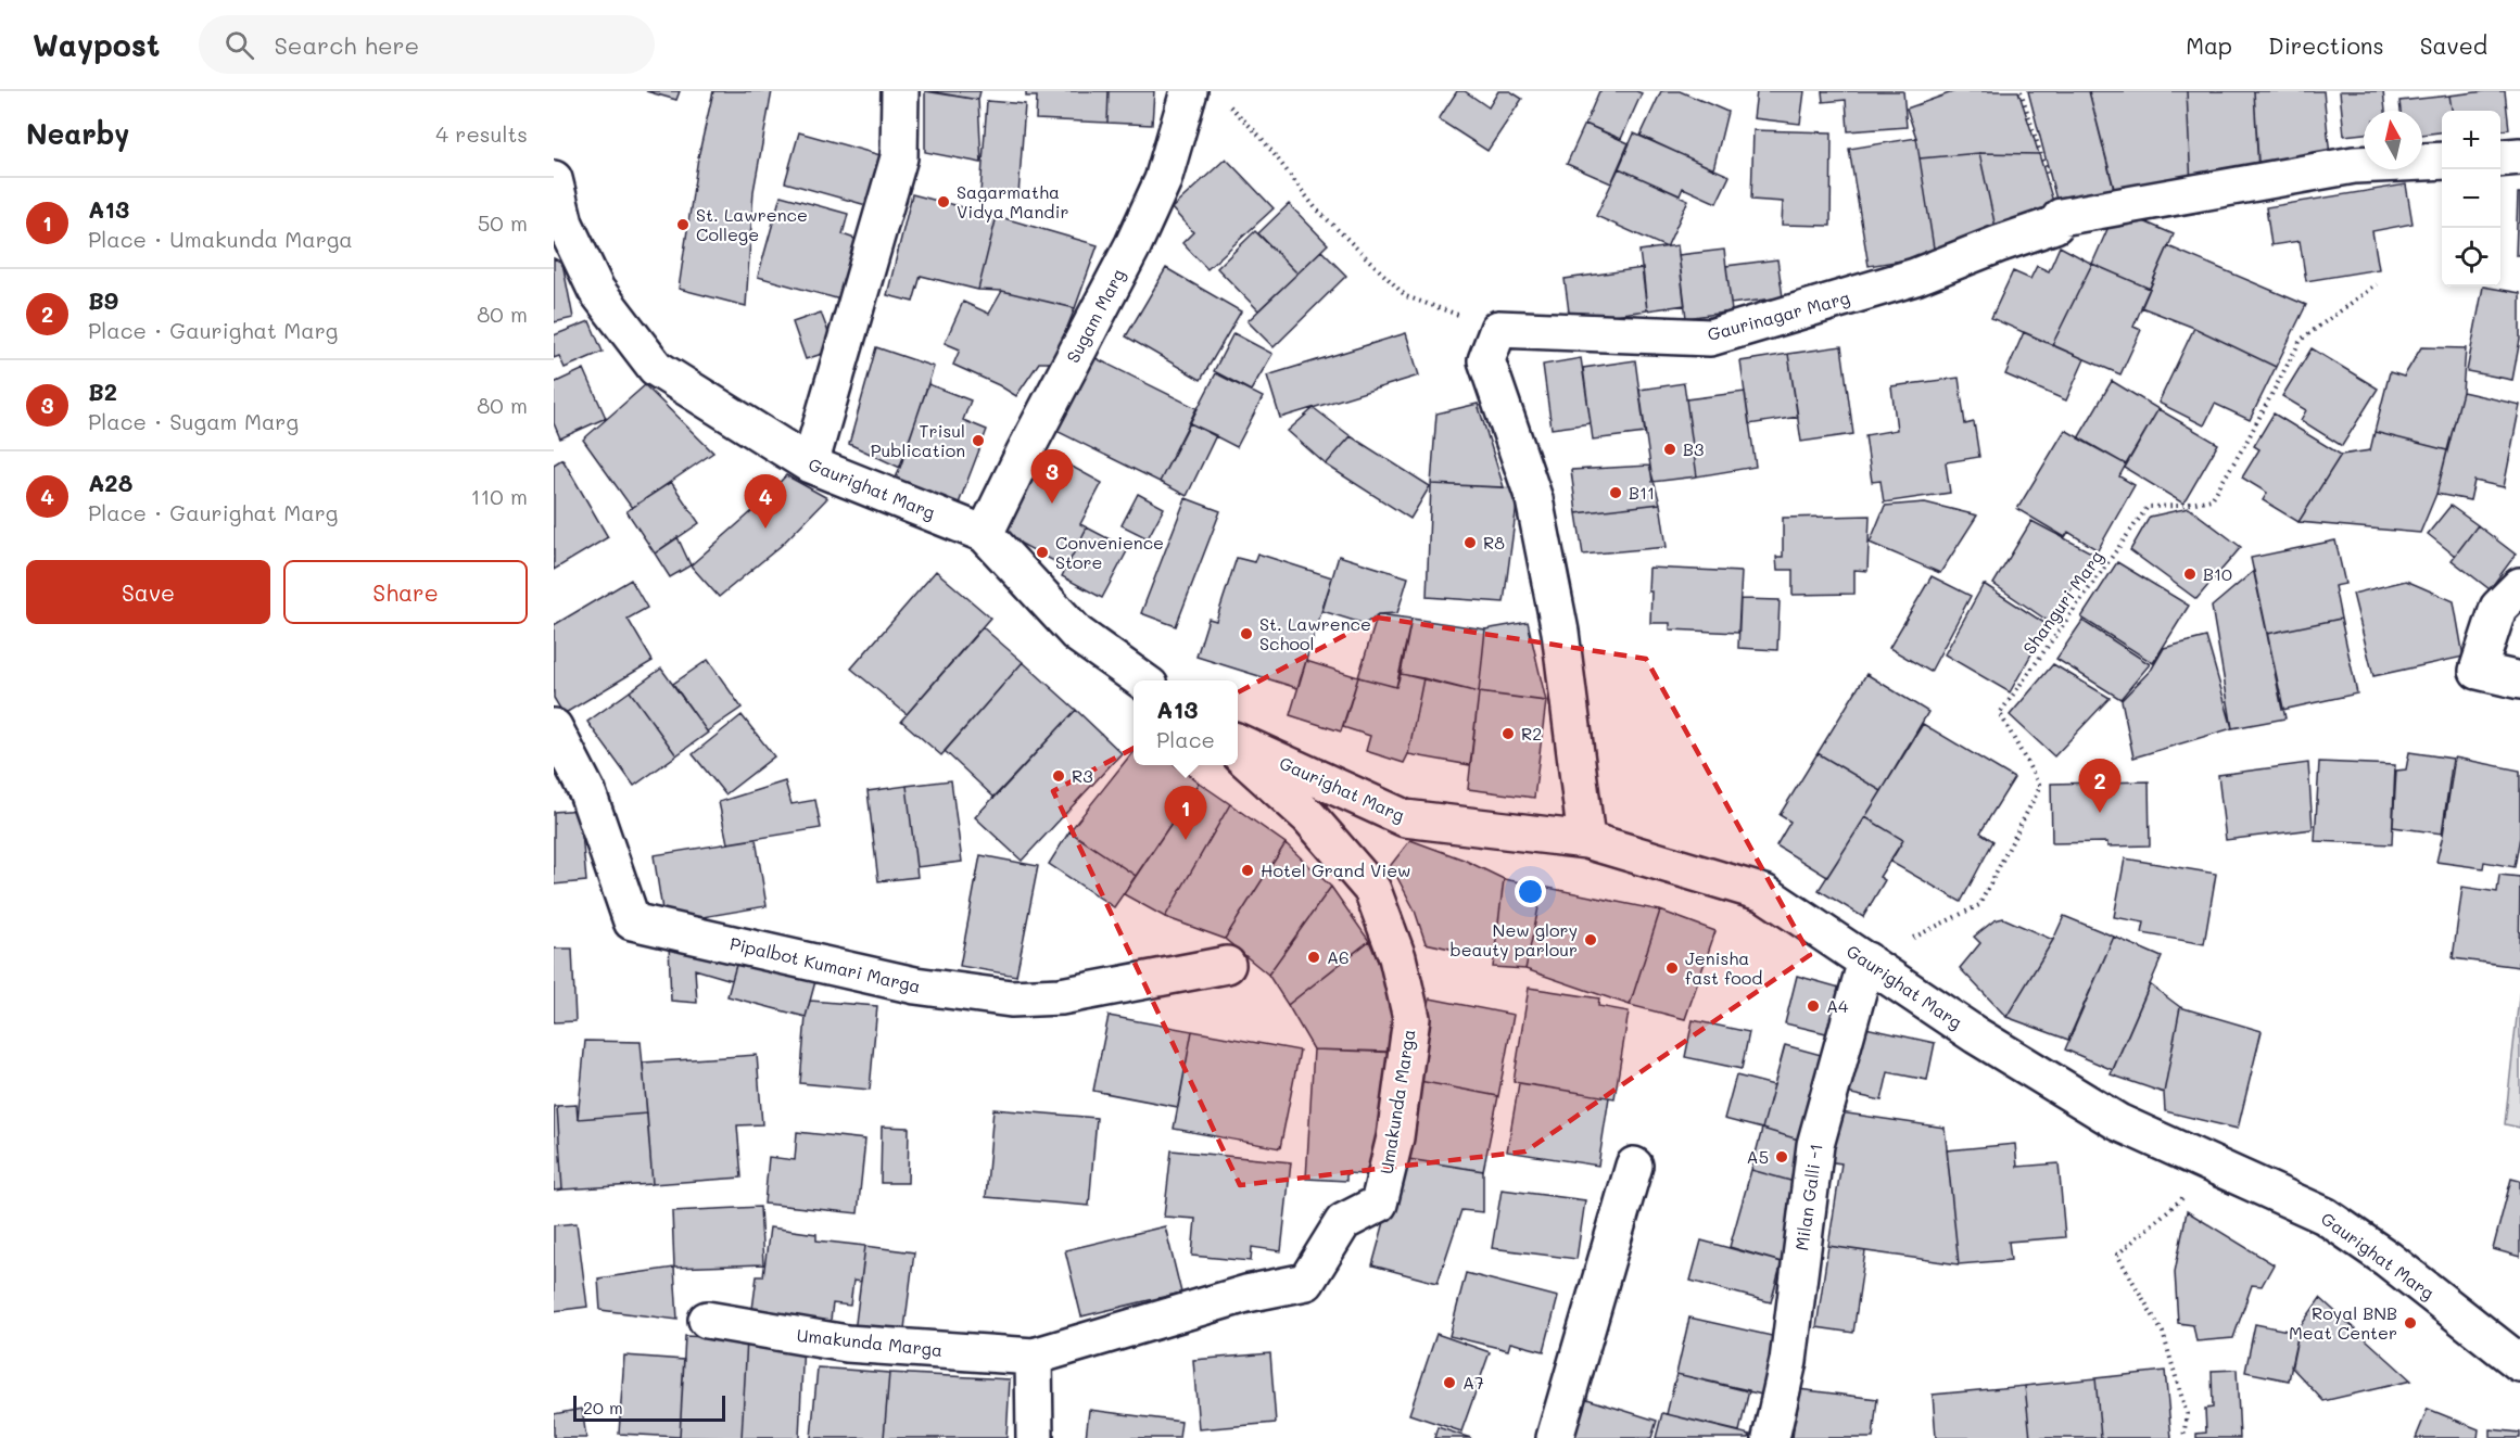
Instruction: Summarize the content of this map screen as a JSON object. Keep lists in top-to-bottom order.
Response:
{
  "streets": {
    "street": [
      "Sugam Marg",
      "Gaurinagar Marg",
      "Gaurighat Marg",
      "Pipalbot Kumari Marga",
      "Umakunda Marga",
      "Milan Galli -1"
    ],
    "path": ["Shanguri Marg"]
  },
  "crossings": [
    ["Sugam Marg", "Gaurighat Marg"],
    ["Gaurighat Marg", "Shanguri Marg"],
    ["Gaurighat Marg", "Milan Galli -1"],
    ["Shanguri Marg", "Milan Galli -1"]
  ],
  "places": [
    "Sagarmatha Vidya Mandir",
    "St. Lawrence College",
    "Trisul Publication",
    "B3",
    "B11",
    "R8",
    "Convenience Store",
    "B10",
    "St. Lawrence School",
    "R2",
    "R3",
    "Hotel Grand View",
    "New glory beauty parlour",
    "A6",
    "Jenisha fast food",
    "A4",
    "A5",
    "Royal BNB Meat Center",
    "A7"
  ],
  "scale_bar": "20 m",
  "north": "top",
  "page": {
    "header": "Waypost",
    "search": "Search here",
    "nav": ["Map", "Directions", "Saved"],
    "heading": ["Nearby", "4 results"],
    "map_buttons": ["+", "−"],
    "list": [
      {
        "mark": "1",
        "name": "A13",
        "note": "Place · Umakunda Marga",
        "value": "50 m"
      },
      {
        "mark": "2",
        "name": "B9",
        "note": "Place · Gaurighat Marg",
        "value": "80 m"
      },
      {
        "mark": "3",
        "name": "B2",
        "note": "Place · Sugam Marg",
        "value": "80 m"
      },
      {
        "mark": "4",
        "name": "A28",
        "note": "Place · Gaurighat Marg",
        "value": "110 m"
      }
    ],
    "pins": [
      "3",
      "4",
      "2",
      "1"
    ],
    "buttons": ["Save", "Share"],
    "popup": ["A13", "Place"],
    "scale": "20 m"
  }
}
